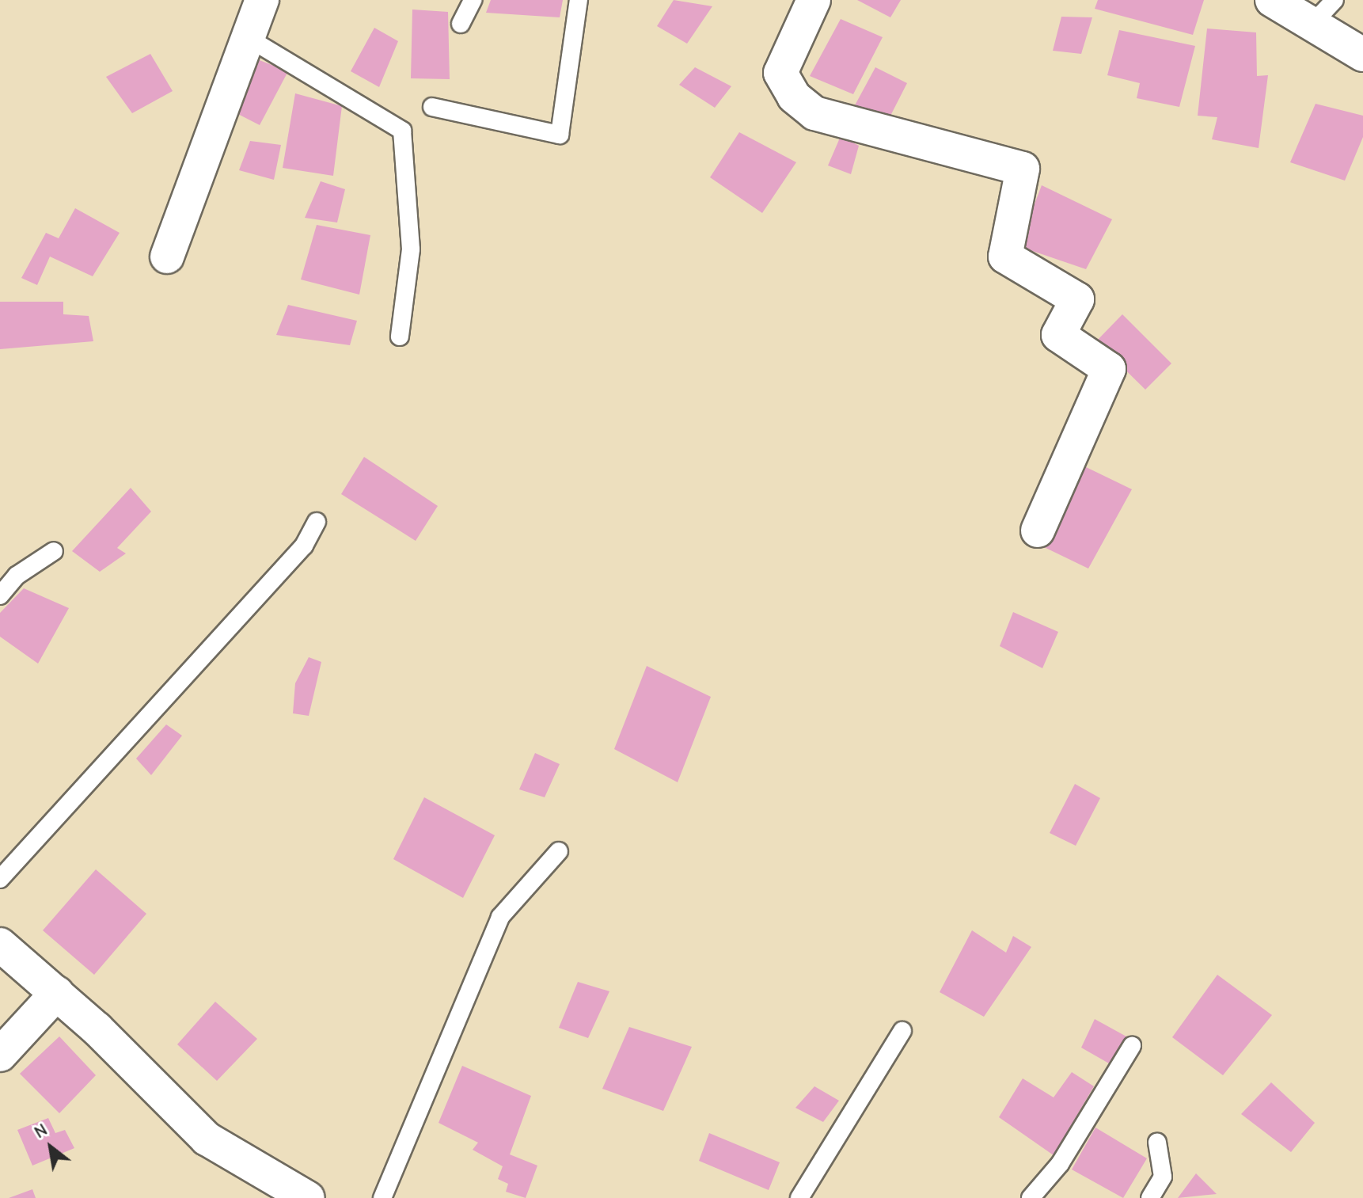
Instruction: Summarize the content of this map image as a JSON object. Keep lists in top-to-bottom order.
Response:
{
  "north": "top left"
}
